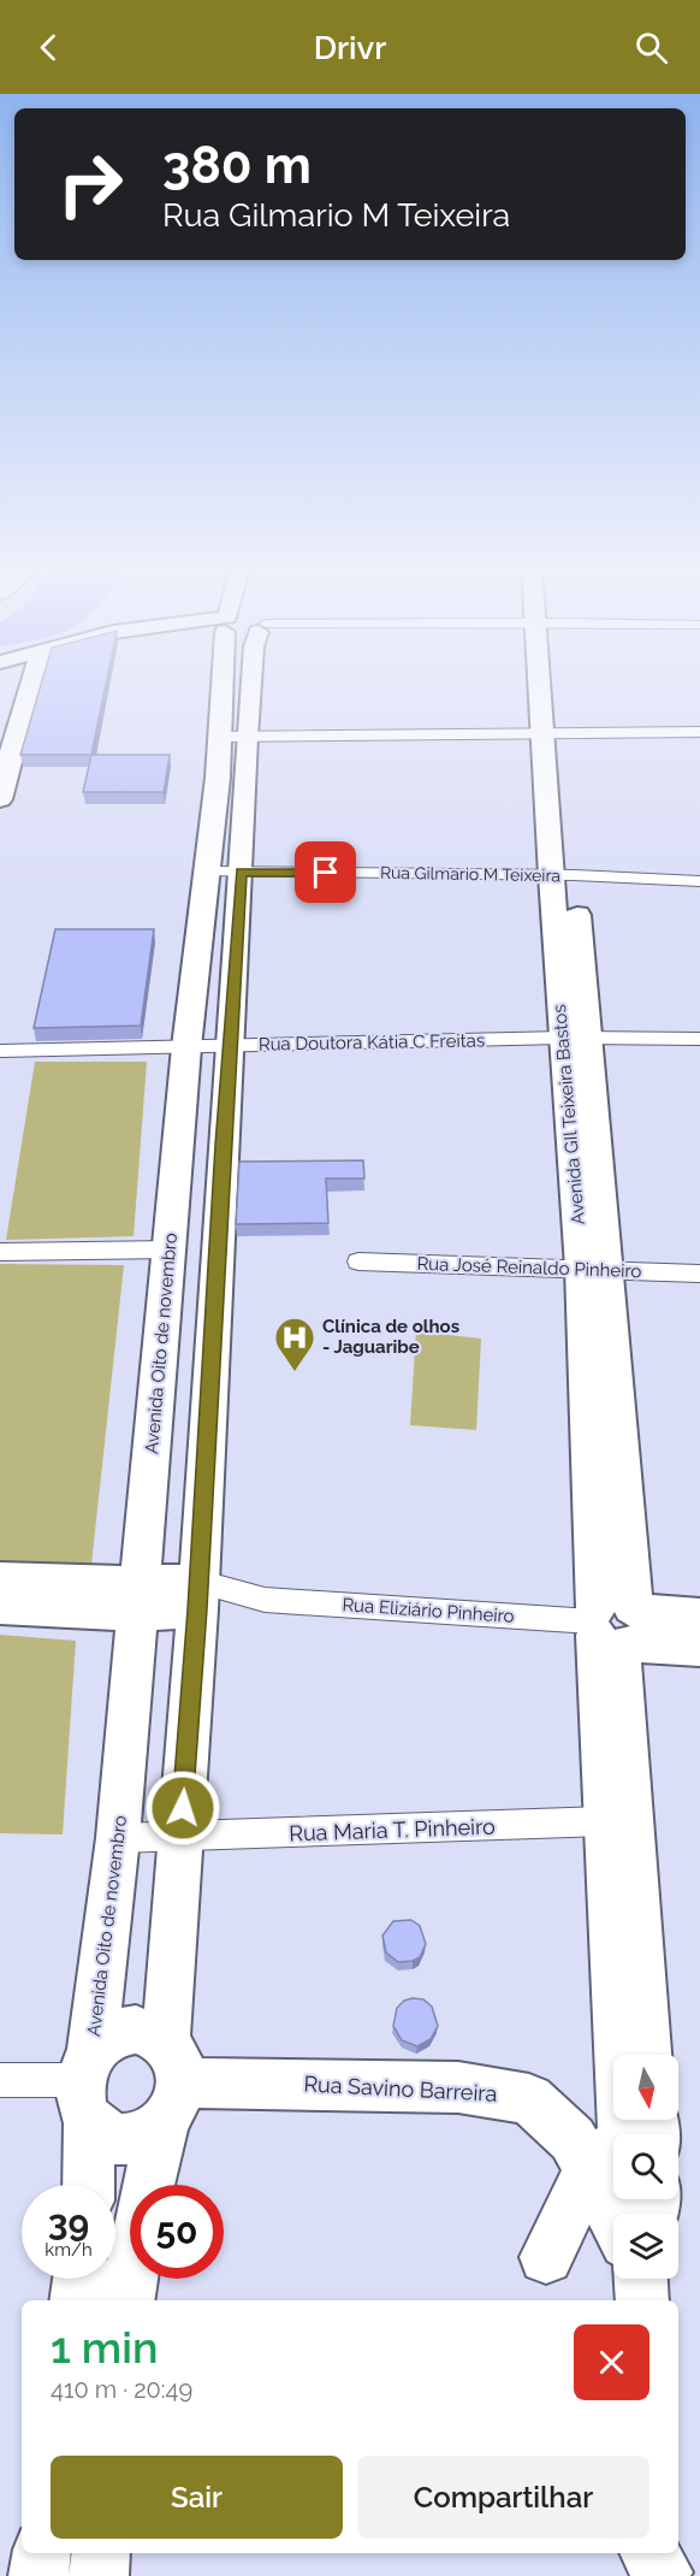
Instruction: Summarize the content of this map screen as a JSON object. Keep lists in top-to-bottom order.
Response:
{
  "streets": {
    "street": [
      "Rua Gilmario M Teixeira",
      "Rua Doutora Kátia C Freitas",
      "Avenida GIl Teixeira Bastos",
      "Rua José Reinaldo Pinheiro",
      "Avenida Oito de novembro",
      "Rua Eliziário Pinheiro",
      "Rua Maria T. Pinheiro",
      "Rua Savino Barreira"
    ]
  },
  "crossings": [
    ["Rua Gilmario M Teixeira", "Avenida GIl Teixeira Bastos"],
    ["Rua Gilmario M Teixeira", "Avenida Oito de novembro"],
    ["Rua Doutora Kátia C Freitas", "Avenida GIl Teixeira Bastos"],
    ["Rua Doutora Kátia C Freitas", "Avenida Oito de novembro"],
    ["Avenida GIl Teixeira Bastos", "Rua José Reinaldo Pinheiro"],
    ["Avenida GIl Teixeira Bastos", "Rua Eliziário Pinheiro"],
    ["Avenida GIl Teixeira Bastos", "Rua Savino Barreira"],
    ["Avenida Oito de novembro", "Rua Eliziário Pinheiro"],
    ["Avenida Oito de novembro", "Rua Maria T. Pinheiro"],
    ["Avenida Oito de novembro", "Rua Savino Barreira"],
    ["Rua Eliziário Pinheiro", "Rua Savino Barreira"],
    ["Rua Maria T. Pinheiro", "Rua Savino Barreira"]
  ],
  "places": {
    "hospital": ["Clínica de olhos - Jaguaribe"]
  },
  "north": "bottom",
  "page": {
    "header": "Drivr",
    "turn": ["380 m", "Rua Gilmario M Teixeira"],
    "speed": "39 km/h",
    "limit": "50",
    "heading": ["1 min", "410 m · 20:49"],
    "buttons": ["Sair", "Compartilhar"]
  }
}
